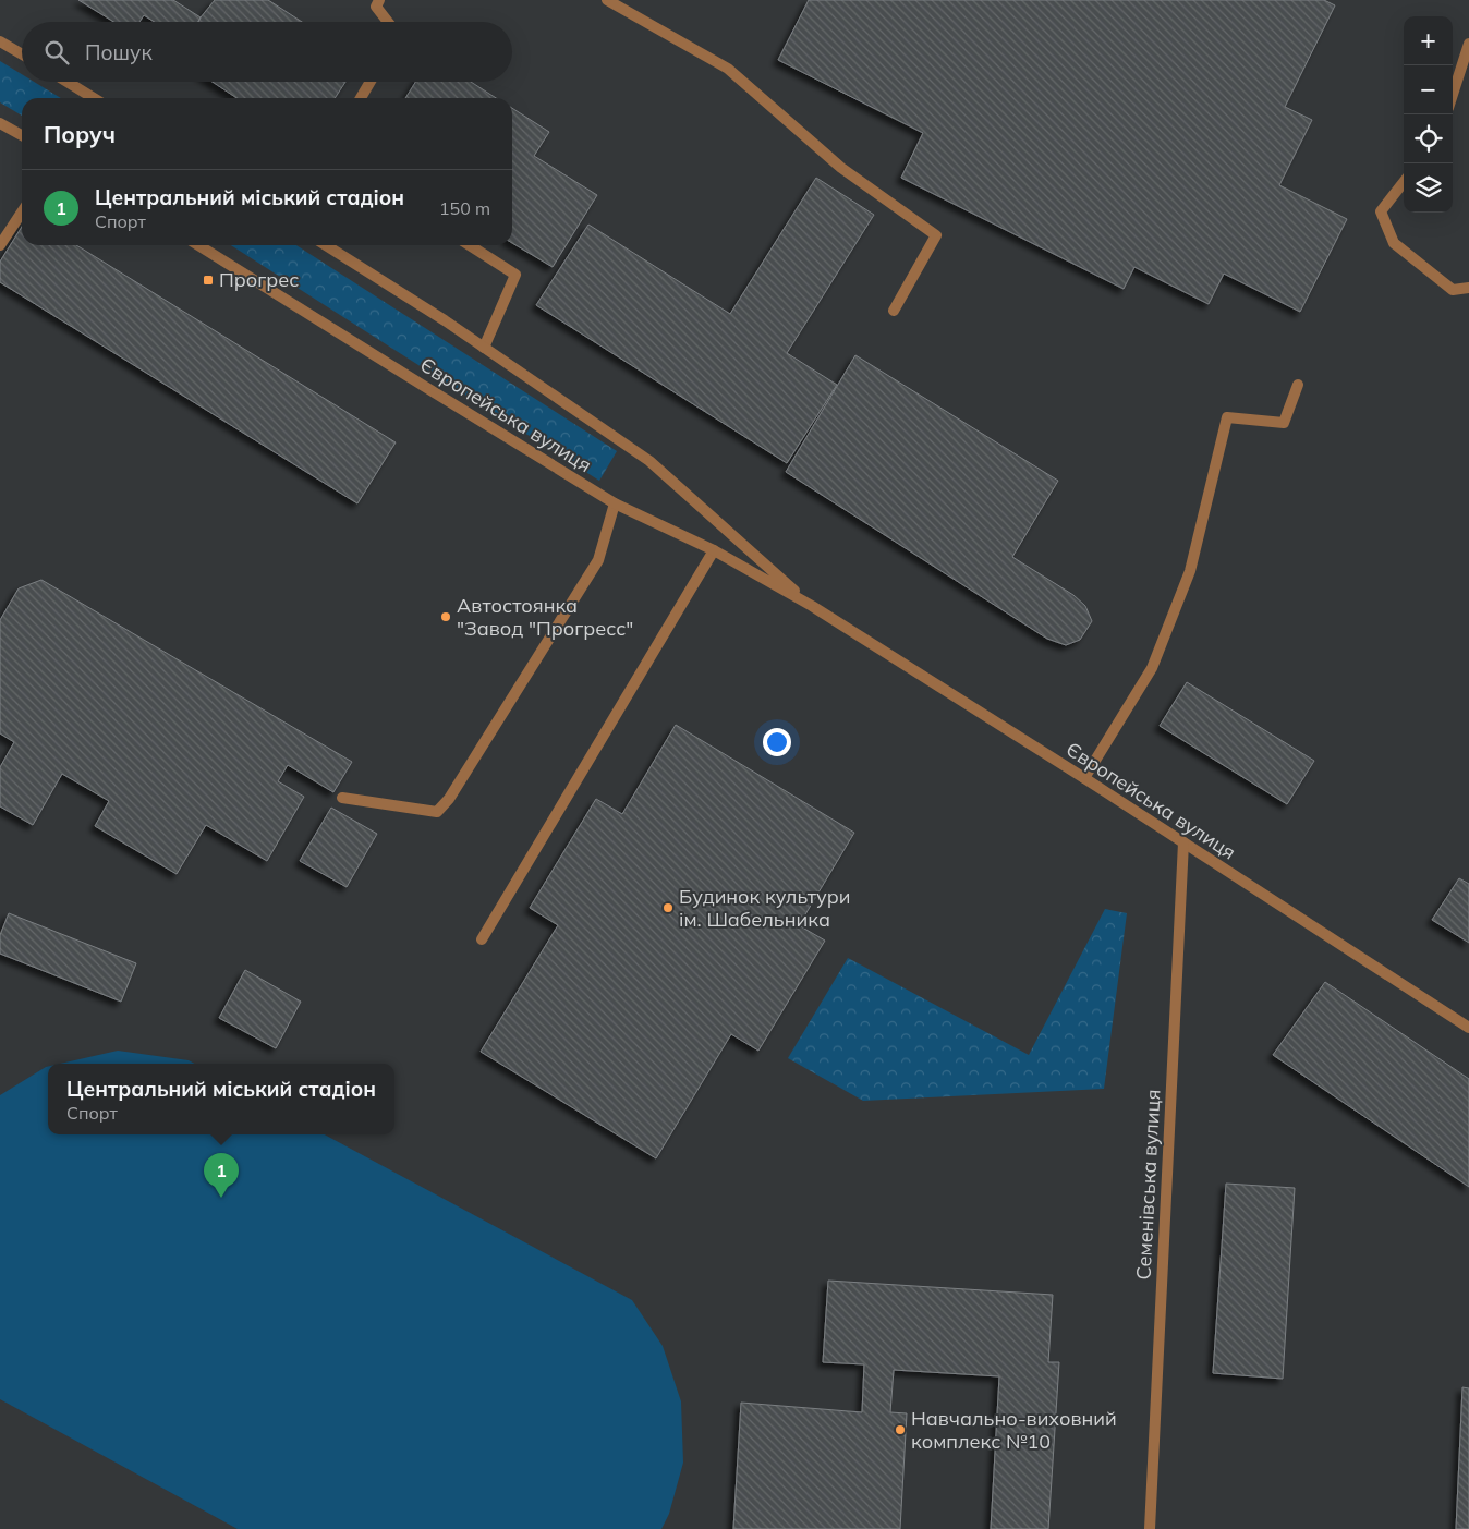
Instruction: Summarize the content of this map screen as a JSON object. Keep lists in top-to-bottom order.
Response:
{
  "streets": {
    "street": ["Європейська вулиця", "Семенівська вулиця"]
  },
  "crossings": [
    ["Європейська вулиця", "Семенівська вулиця"]
  ],
  "places": {
    "transit": ["Прогрес"],
    "other": ["Автостоянка \"Завод \"Прогресс\"", "Будинок культури ім. Шабельника", "Навчально-виховний комплекс №10"]
  },
  "page": {
    "map_buttons": ["+", "−"],
    "search": "Пошук",
    "heading": "Поруч",
    "list": [
      {
        "mark": "1",
        "name": "Центральний міський стадіон",
        "note": "Спорт",
        "value": "150 m"
      }
    ],
    "popup": ["Центральний міський стадіон", "Спорт"],
    "pins": "1"
  }
}
